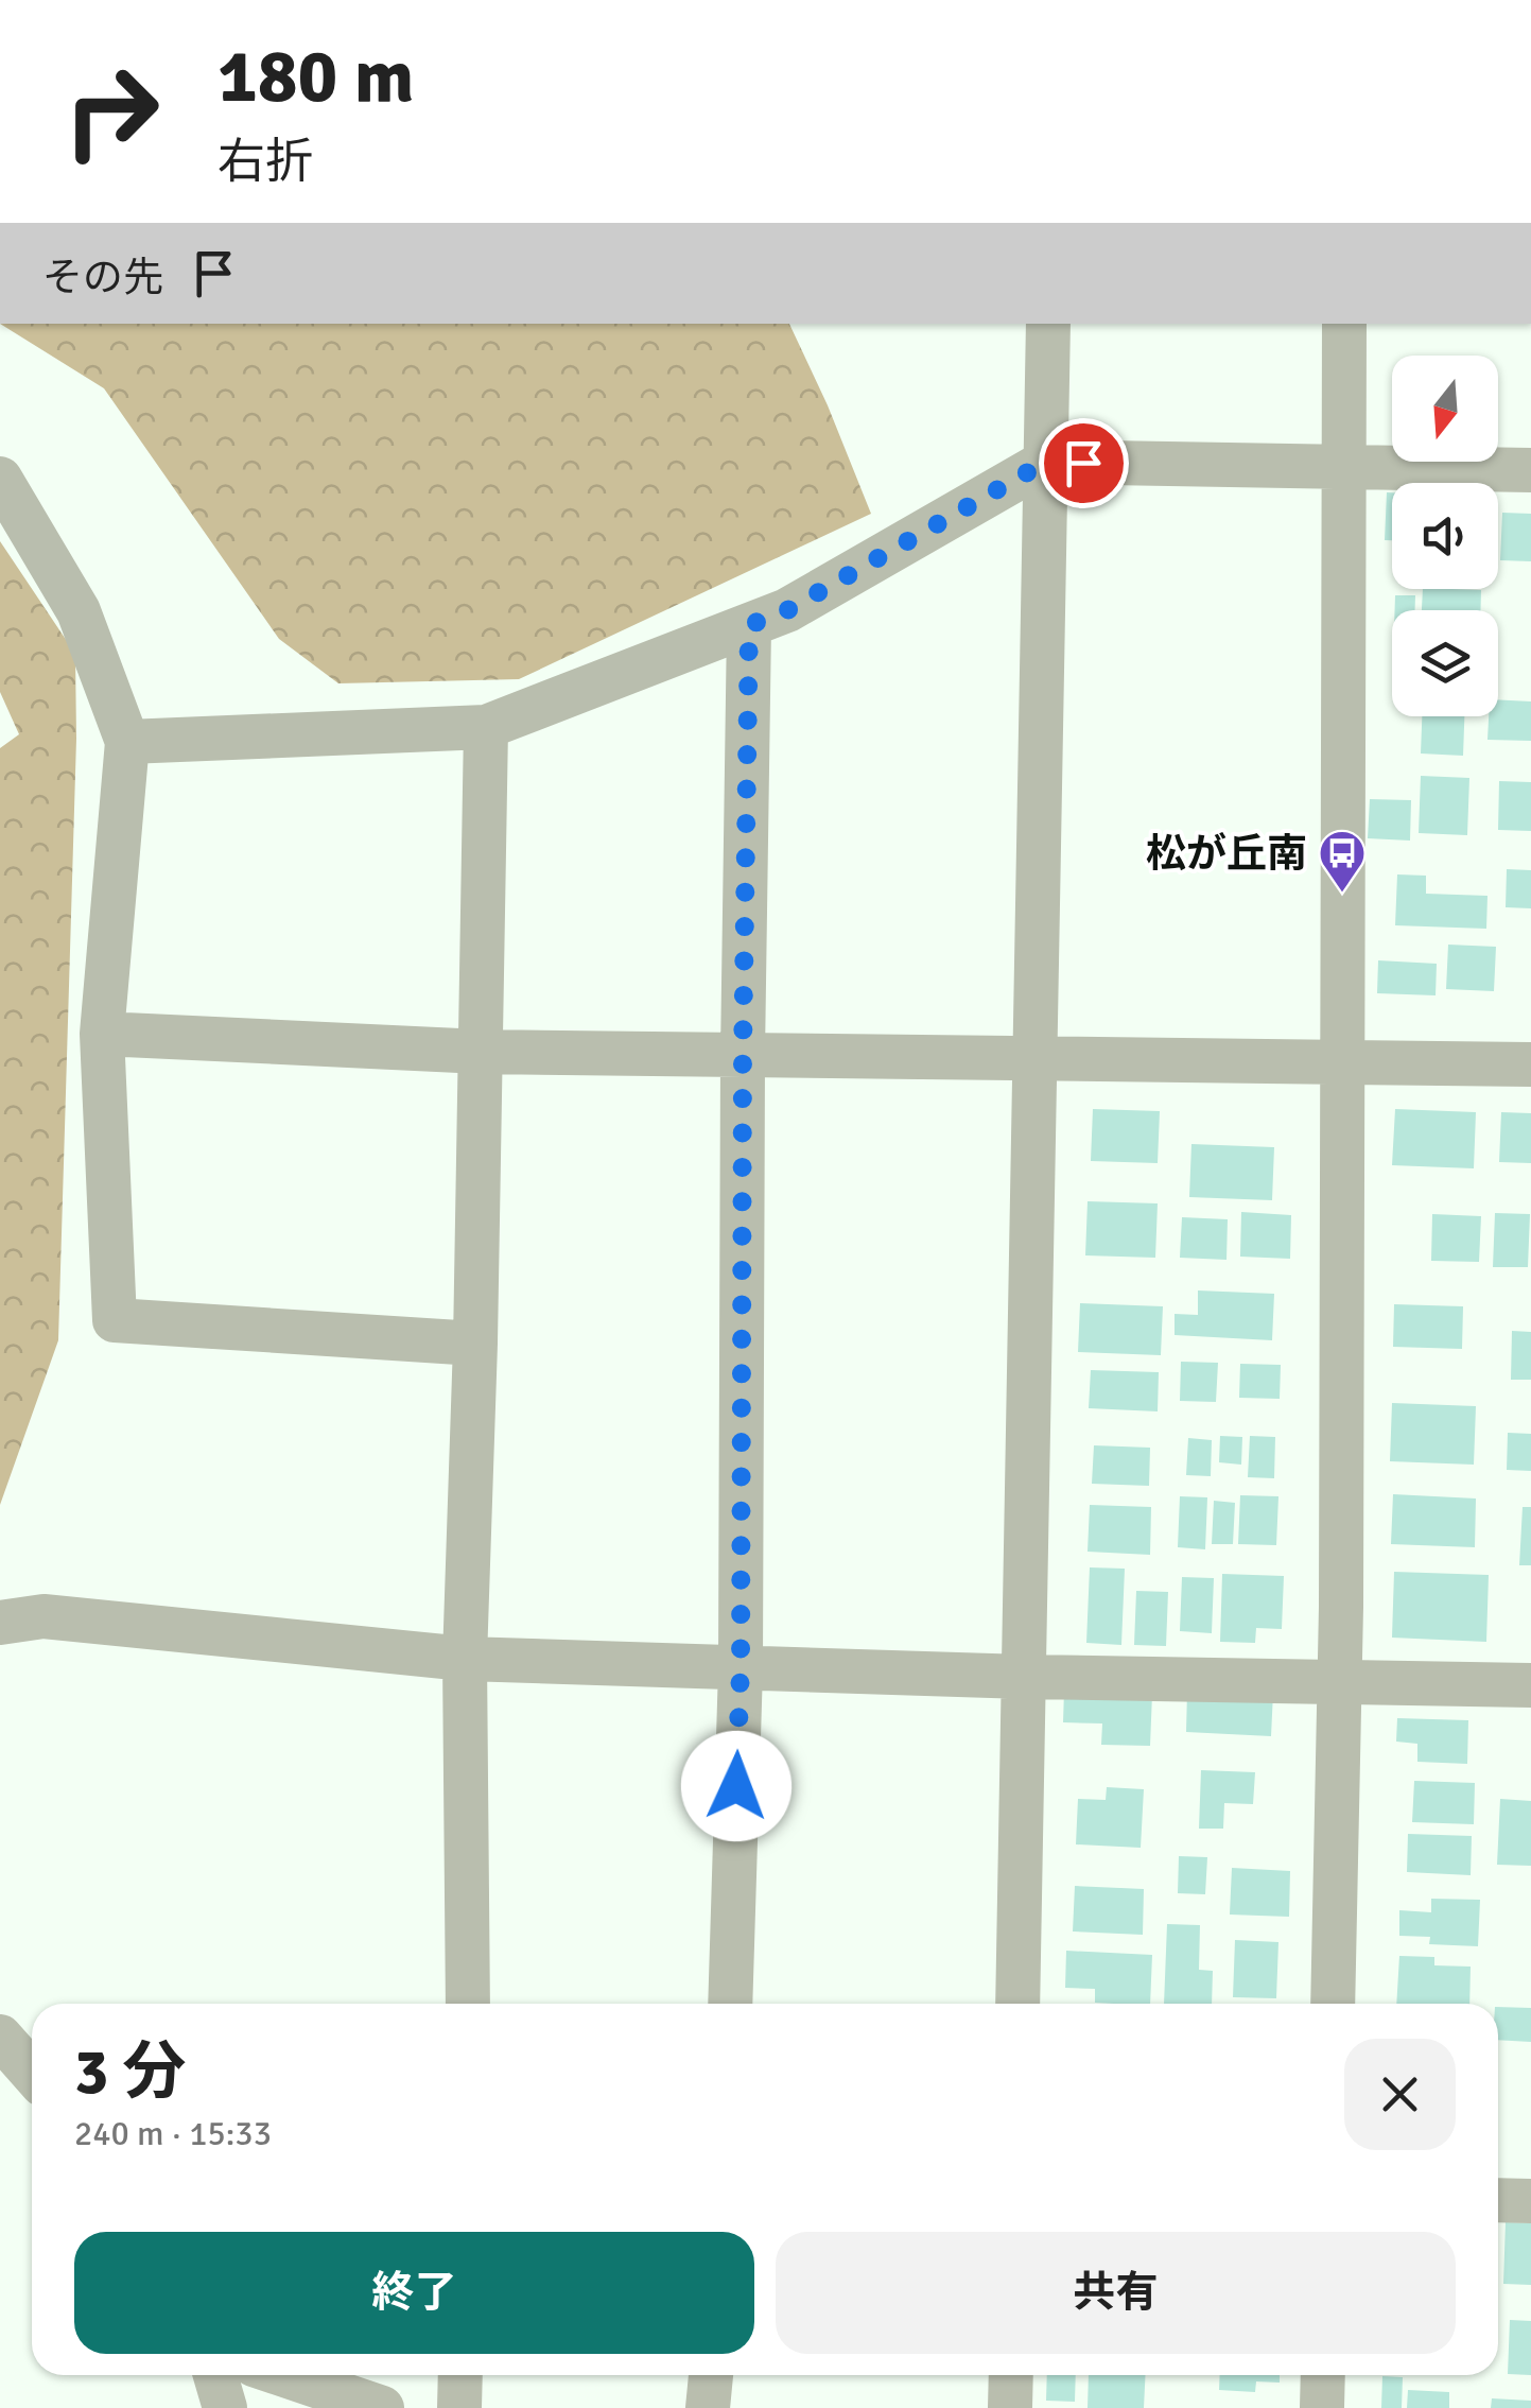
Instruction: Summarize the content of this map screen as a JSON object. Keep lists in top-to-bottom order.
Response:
{
  "places": {
    "bus stop": ["松が丘南"]
  },
  "north": "bottom",
  "page": {
    "turn": ["180 m", "右折"],
    "then": "その先",
    "heading": ["3 分", "240 m · 15:33"],
    "buttons": ["終了", "共有"]
  }
}
